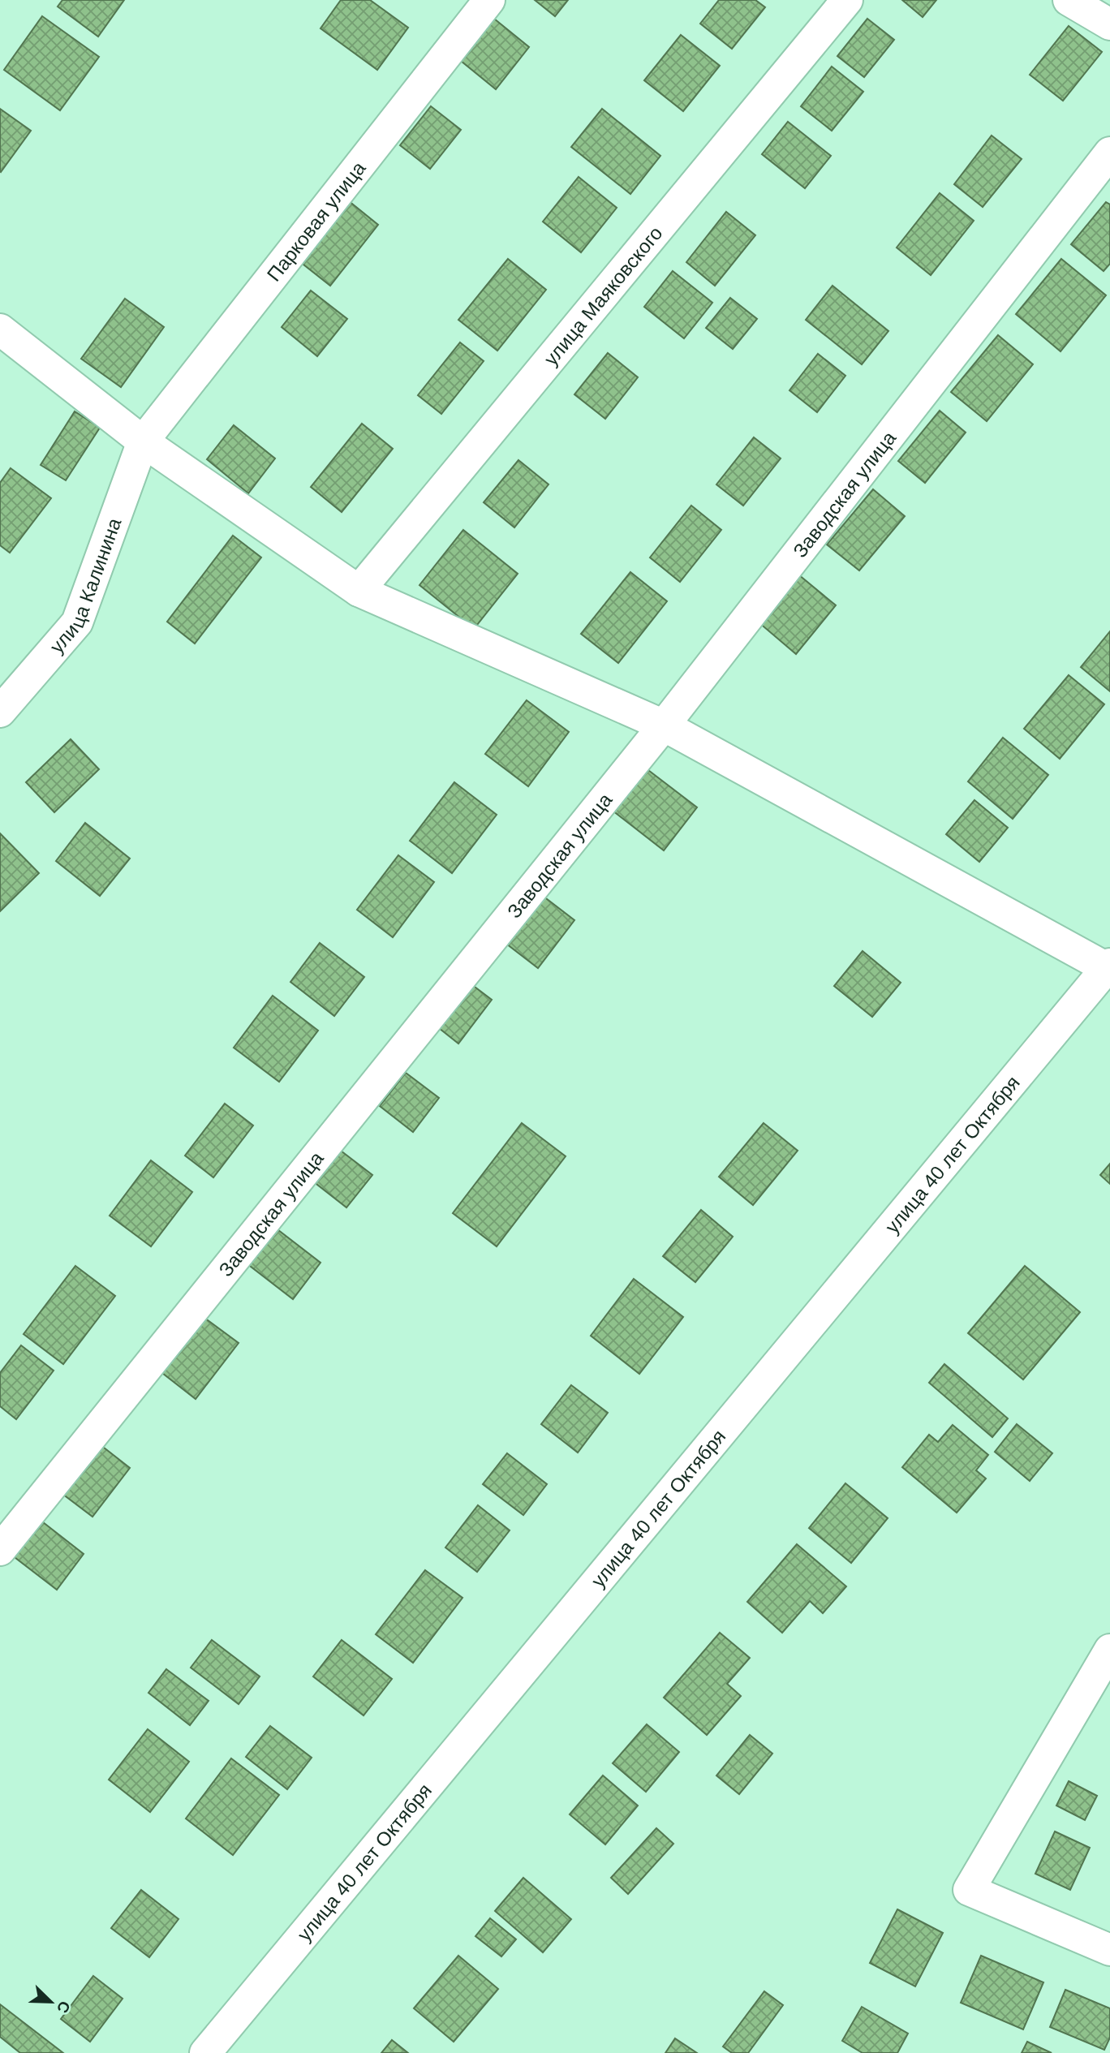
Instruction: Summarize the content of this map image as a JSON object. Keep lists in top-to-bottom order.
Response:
{
  "streets": {
    "street": [
      "Парковая улица",
      "улица Маяковского",
      "Заводская улица",
      "улица Калинина",
      "улица 40 лет Октября"
    ]
  },
  "crossings": [
    ["Парковая улица", "улица Калинина"]
  ],
  "north": "bottom right"
}
